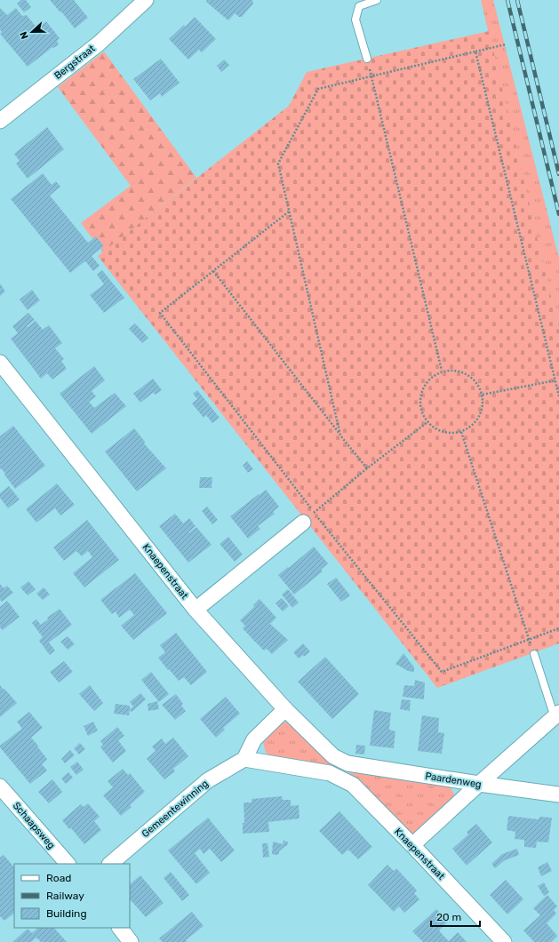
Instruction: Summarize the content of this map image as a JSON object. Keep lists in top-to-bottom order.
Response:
{
  "streets": {
    "street": [
      "Bergstraat",
      "Knaepenstraat",
      "Paardenweg",
      "Gemeentewinning",
      "Schaapsweg"
    ]
  },
  "crossings": [
    ["Knaepenstraat", "Paardenweg"],
    ["Knaepenstraat", "Gemeentewinning"]
  ],
  "legend": ["Road", "Railway", "Building"],
  "scale_bar": "20 m",
  "north": "left"
}
